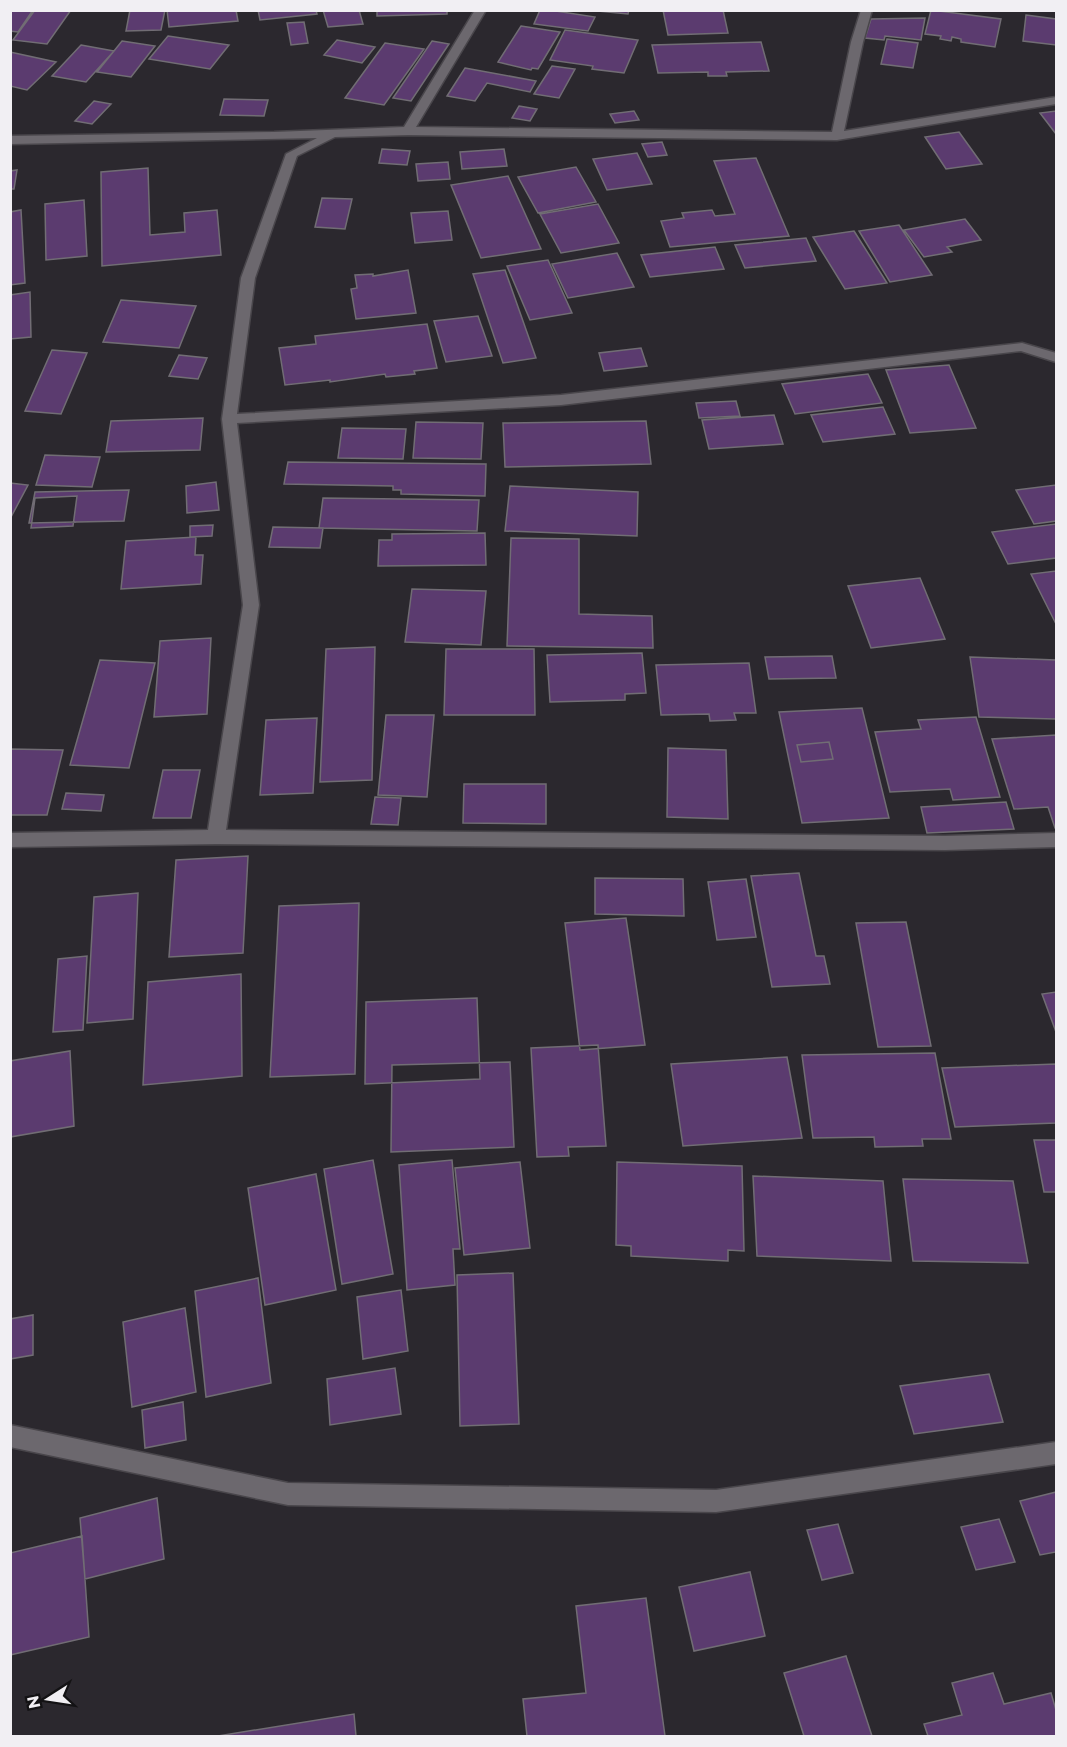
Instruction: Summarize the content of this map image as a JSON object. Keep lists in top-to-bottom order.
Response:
{
  "north": "left"
}
